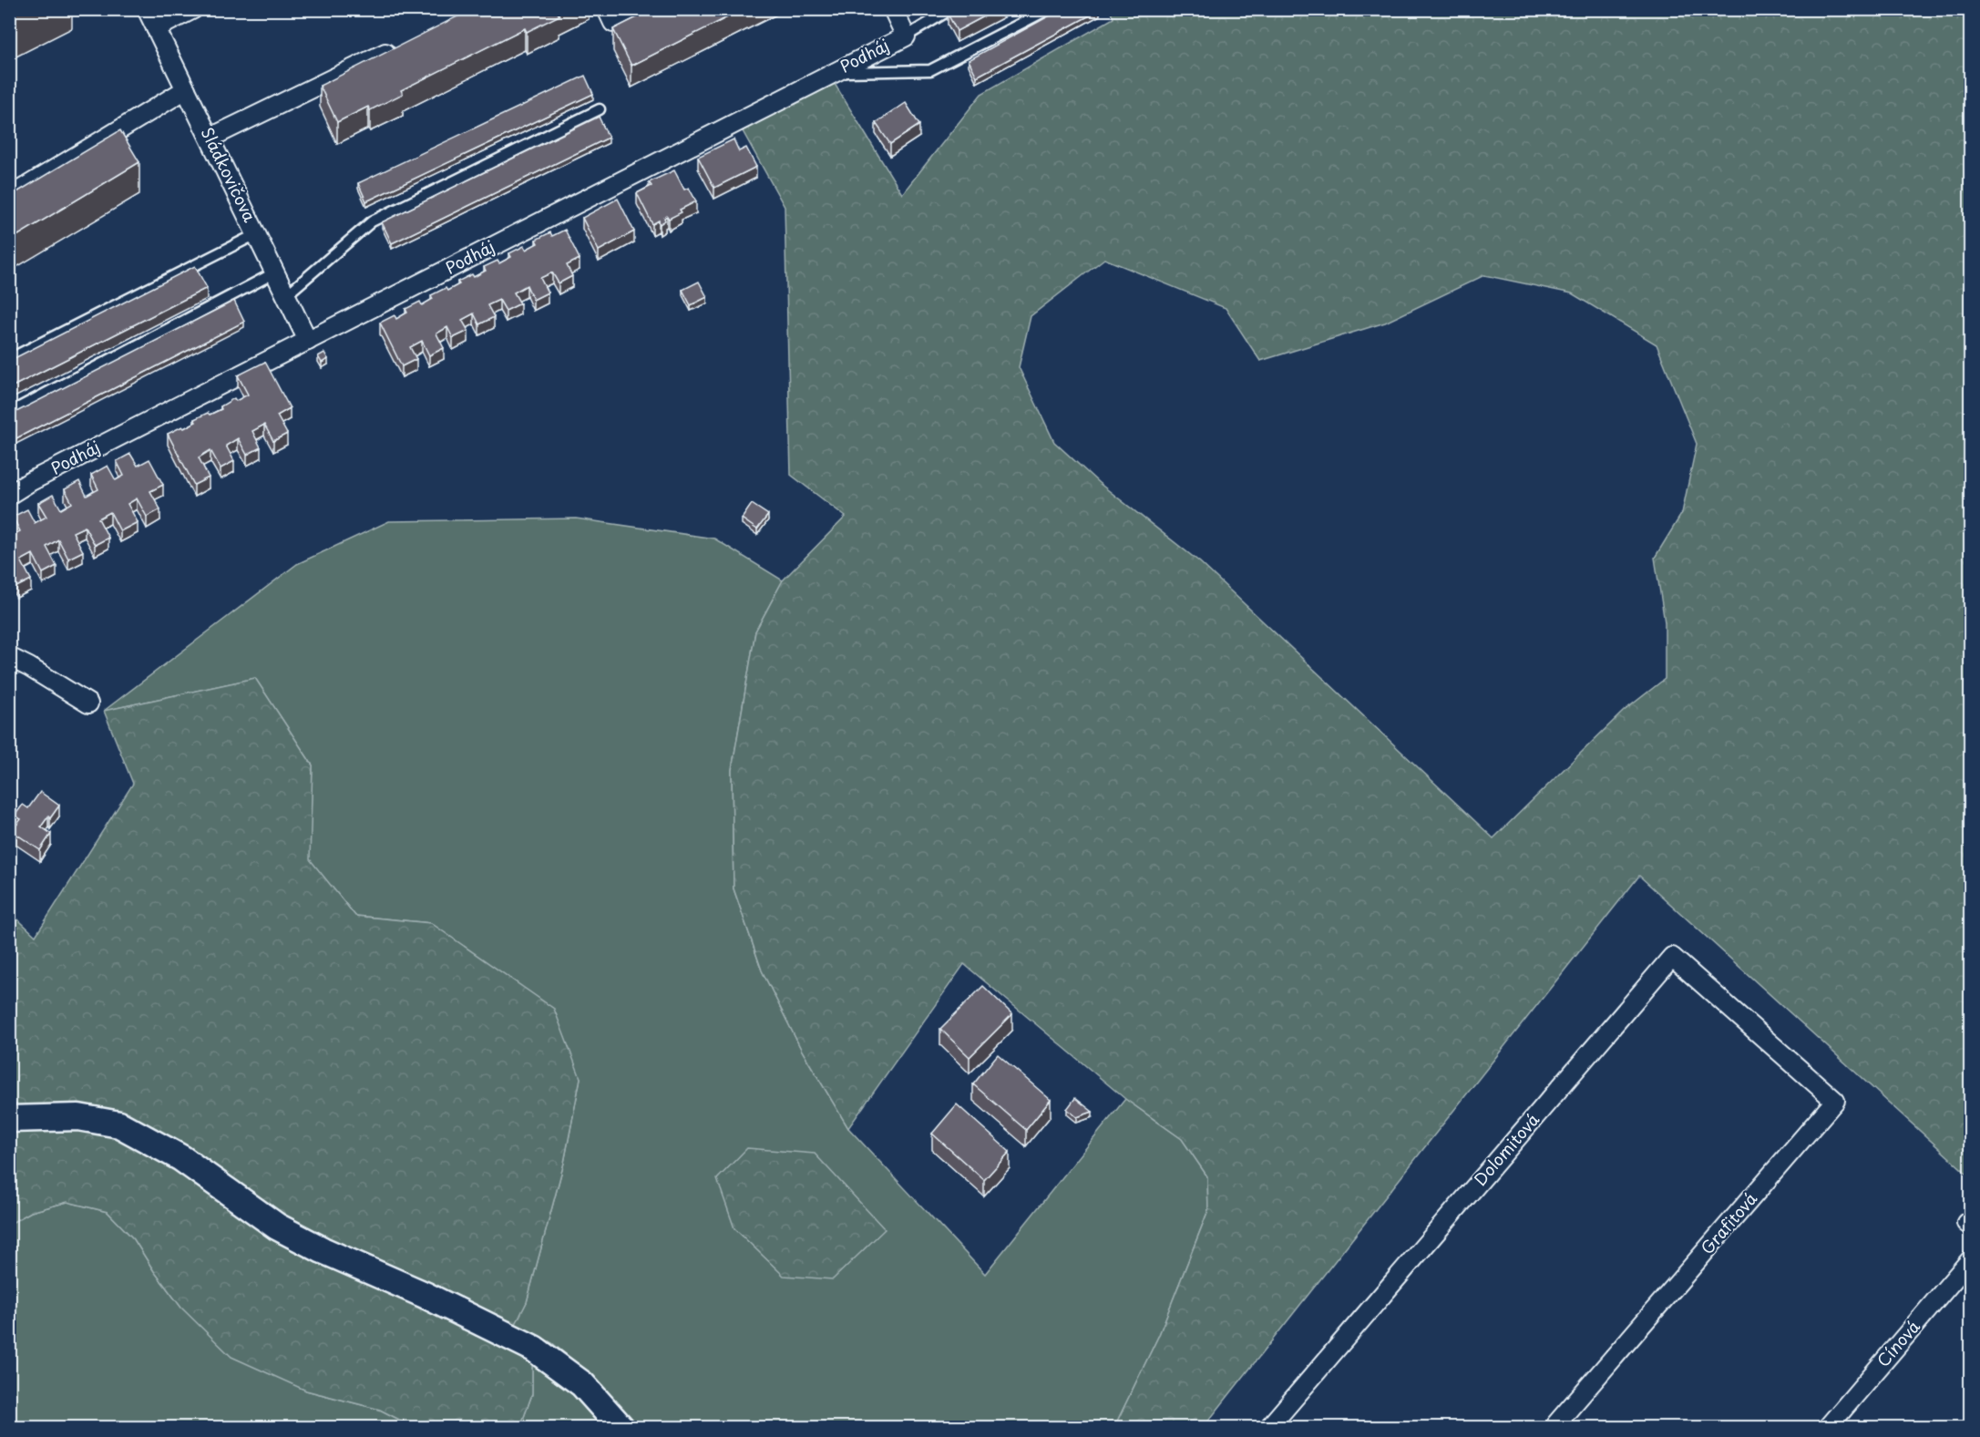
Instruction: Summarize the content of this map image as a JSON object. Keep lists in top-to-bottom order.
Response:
{
  "streets": {
    "street": [
      "Podháj",
      "Sládkovičova",
      "Dolomitová",
      "Grafitová",
      "Cínová"
    ]
  },
  "crossings": [
    ["Podháj", "Sládkovičova"],
    ["Dolomitová", "Grafitová"]
  ]
}
